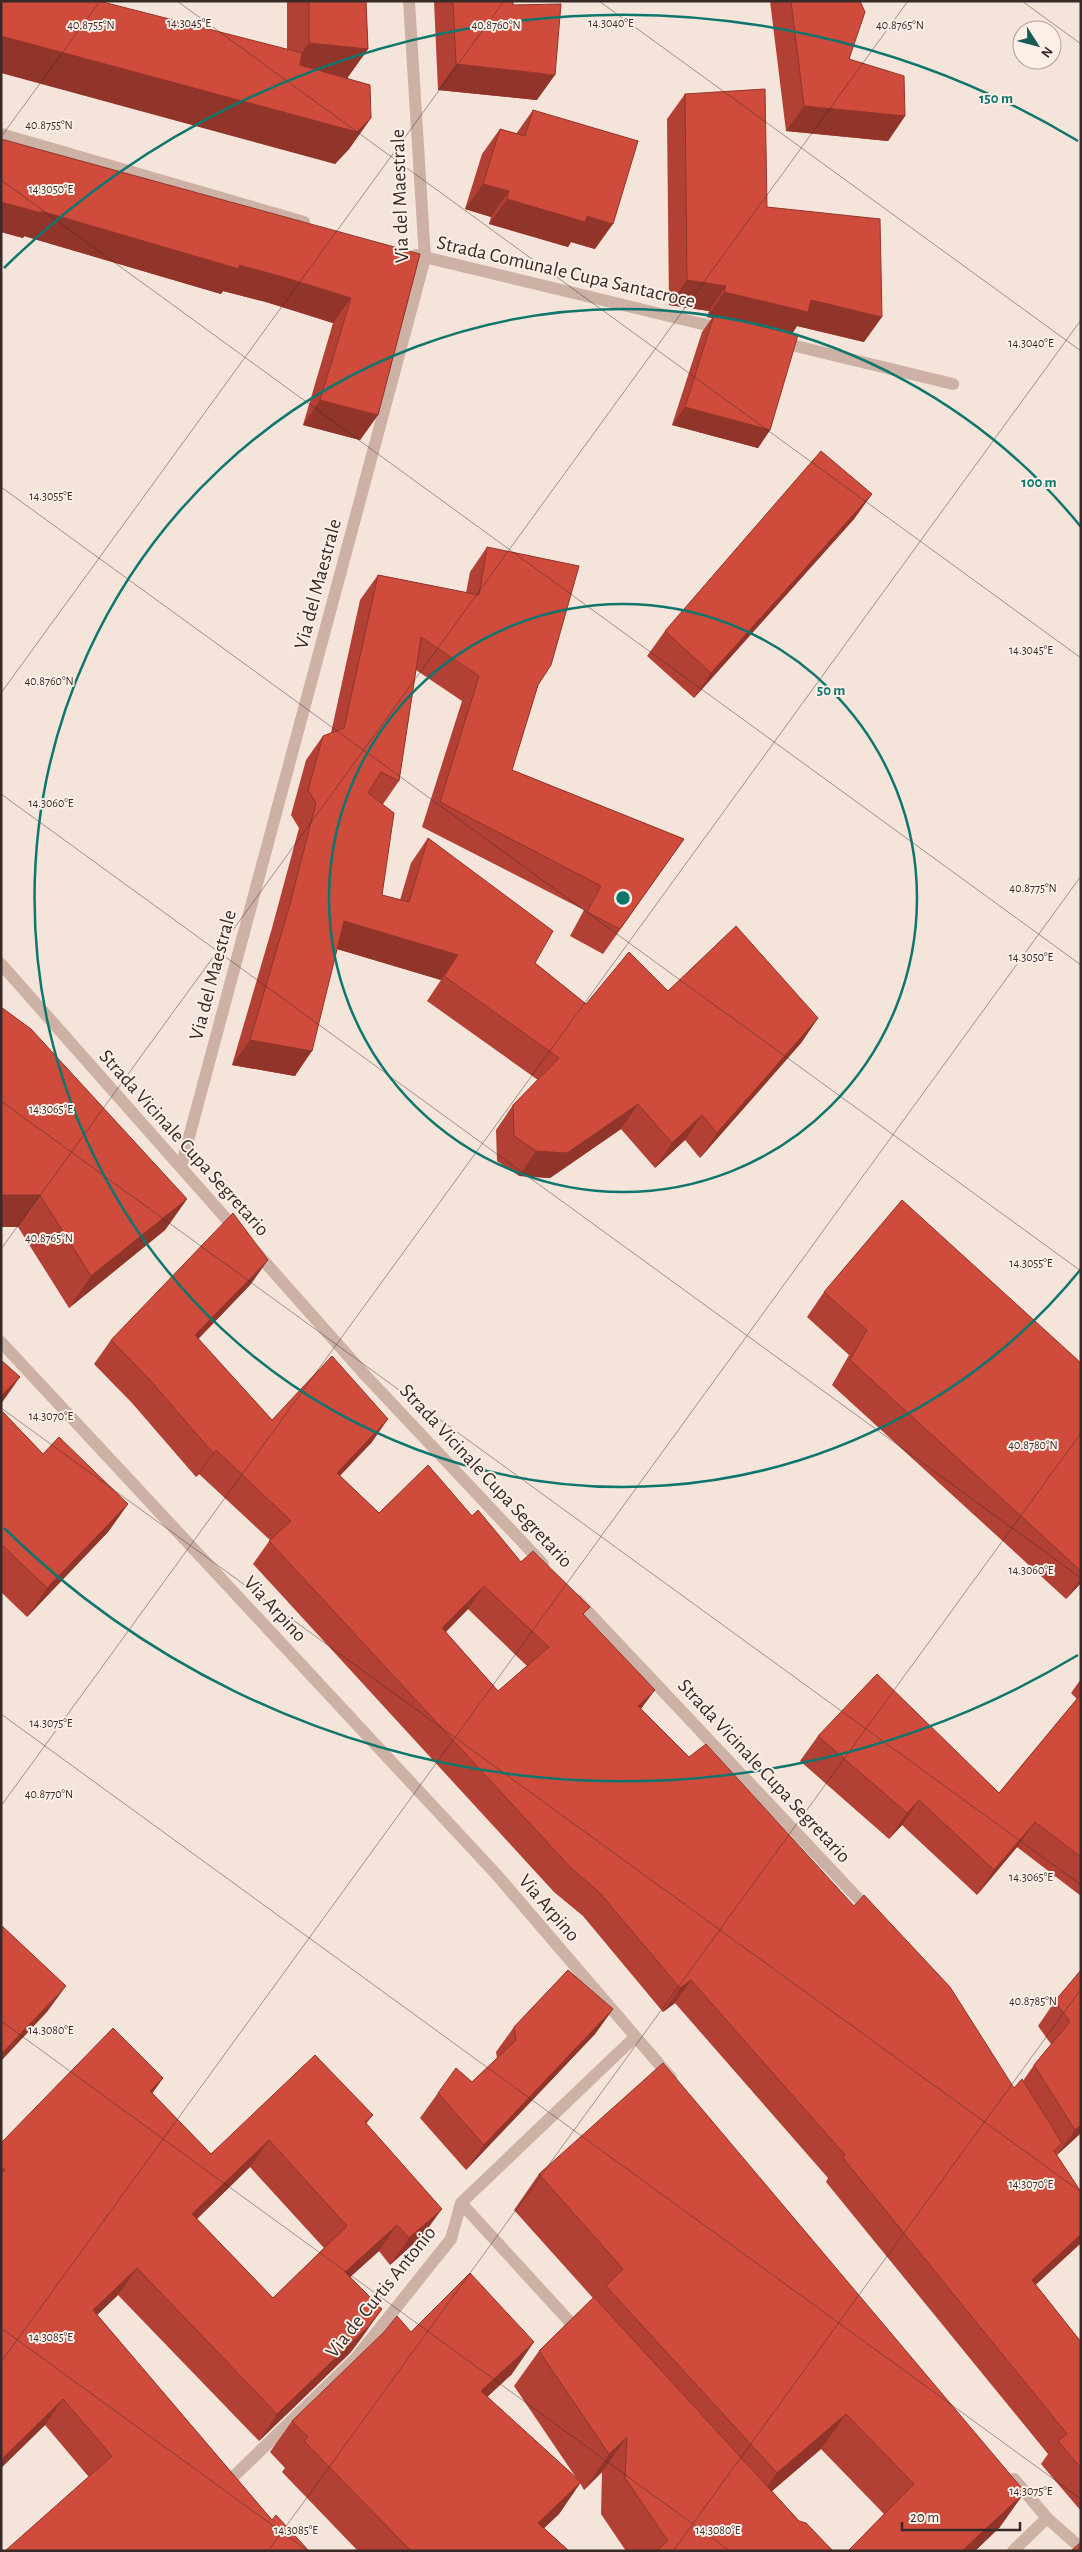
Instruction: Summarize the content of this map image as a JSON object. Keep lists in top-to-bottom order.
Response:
{
  "streets": {
    "street": [
      "Via del Maestrale",
      "Strada Comunale Cupa Santacroce",
      "Strada Vicinale Cupa Segretario",
      "Via Arpino",
      "Via de Curtis Antonio"
    ]
  },
  "crossings": [
    ["Via del Maestrale", "Strada Comunale Cupa Santacroce"],
    ["Via del Maestrale", "Strada Vicinale Cupa Segretario"]
  ],
  "scale_bar": "20 m",
  "north": "bottom right",
  "coordinates": [
    "14.3040°E",
    "14.3045°E",
    "40.8755°N",
    "40.8760°N",
    "40.8765°N",
    "14.3050°E",
    "14.3055°E",
    "14.3060°E",
    "40.8775°N",
    "14.3065°E",
    "14.3070°E",
    "40.8780°N",
    "14.3075°E",
    "40.8770°N",
    "40.8785°N",
    "14.3080°E",
    "14.3085°E"
  ],
  "rings": ["150 m", "100 m", "50 m"]
}
